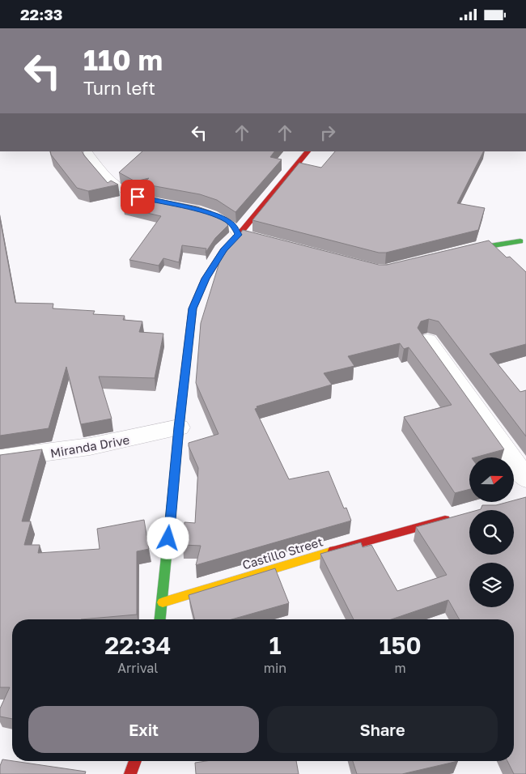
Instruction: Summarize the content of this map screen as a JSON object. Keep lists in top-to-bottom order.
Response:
{
  "streets": {
    "main road": ["Castillo Street"],
    "street": ["Miranda Drive"]
  },
  "north": "right",
  "page": {
    "status": "22:33",
    "turn": ["110 m", "Turn left"],
    "eta": [
      "22:34",
      "Arrival",
      "1",
      "min",
      "150",
      "m"
    ],
    "buttons": ["Exit", "Share"]
  }
}
